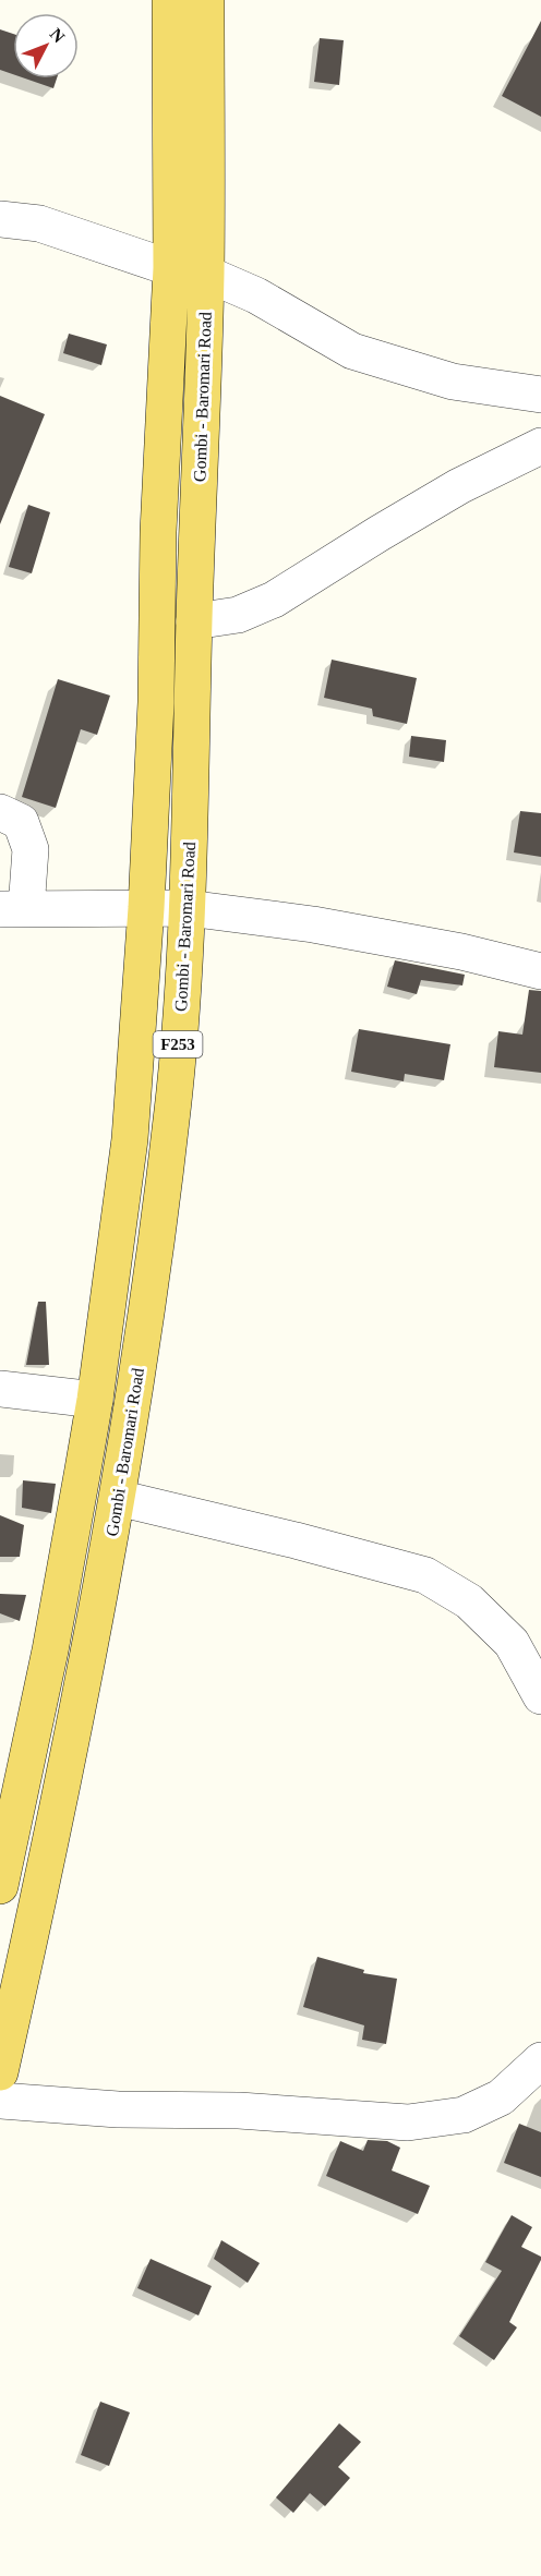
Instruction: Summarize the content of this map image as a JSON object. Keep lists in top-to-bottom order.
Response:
{
  "streets": {
    "main road": ["Gombi - Baromari Road", "F253"]
  },
  "north": "top right"
}
